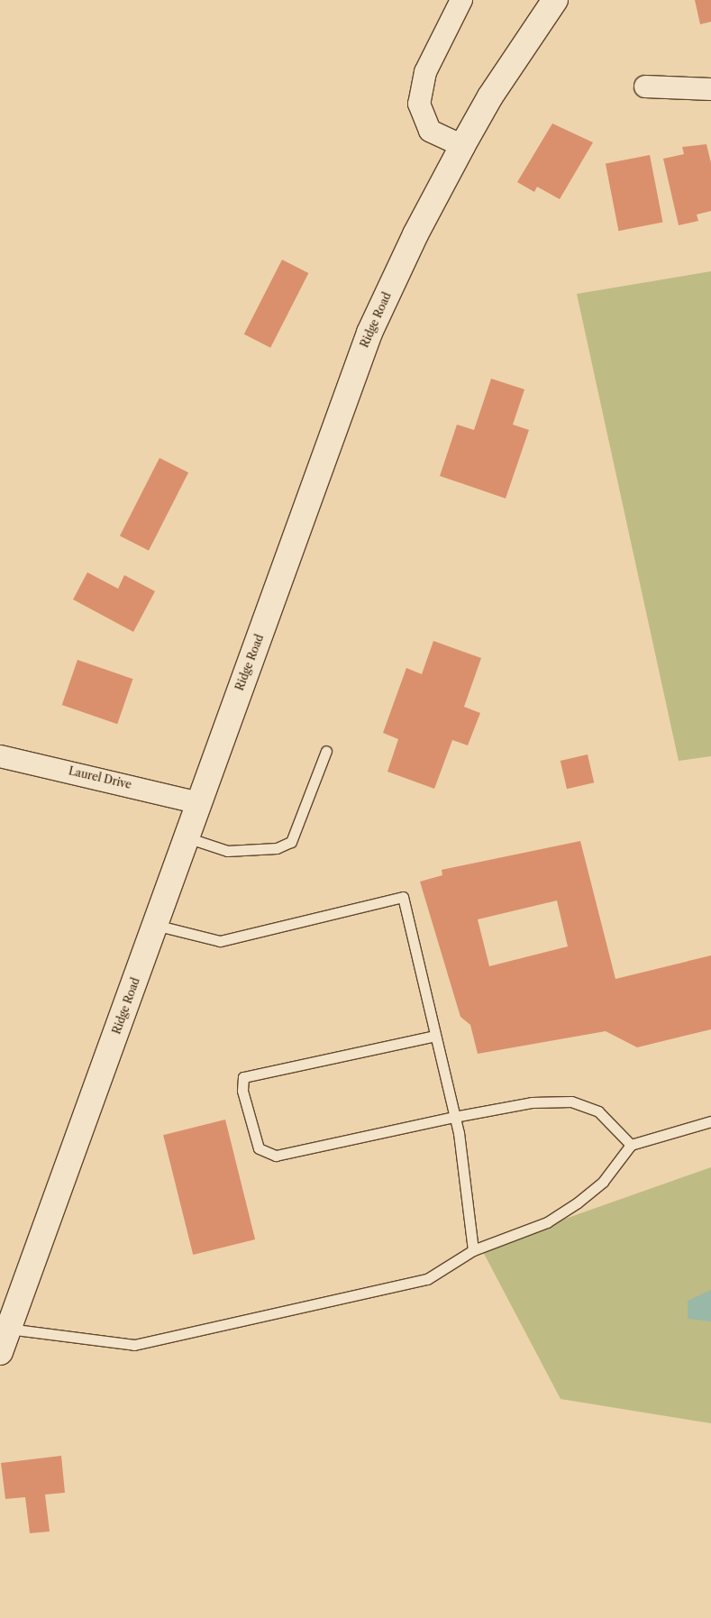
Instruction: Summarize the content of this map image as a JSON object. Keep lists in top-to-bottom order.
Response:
{
  "streets": {
    "street": ["Ridge Road", "Laurel Drive"]
  },
  "crossings": [
    ["Ridge Road", "Laurel Drive"]
  ]
}
